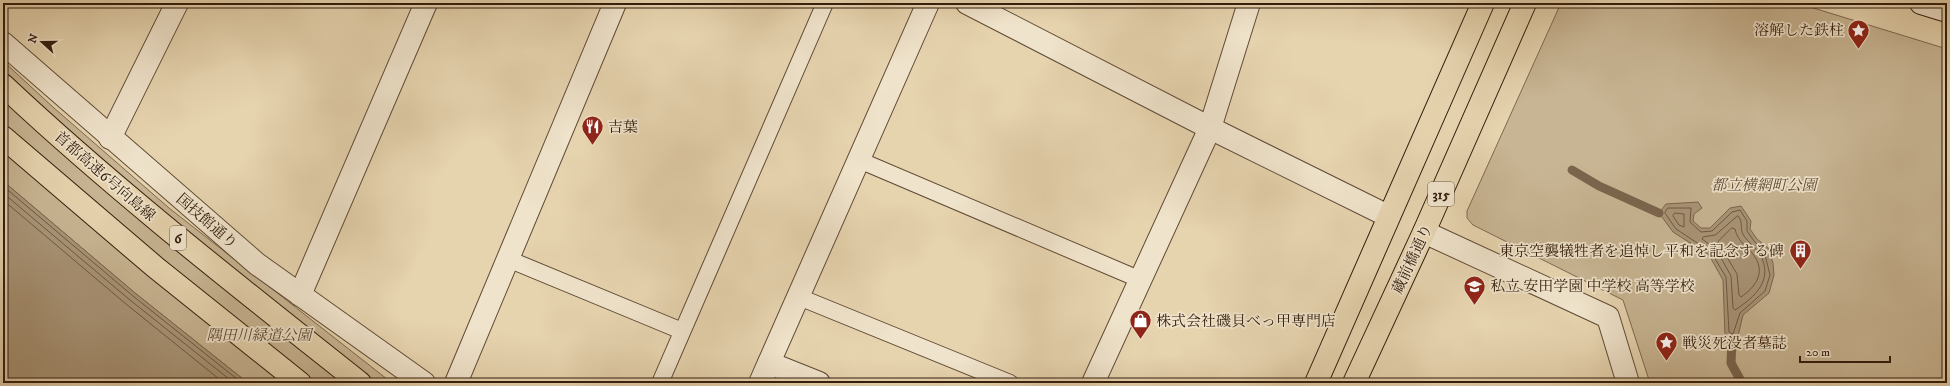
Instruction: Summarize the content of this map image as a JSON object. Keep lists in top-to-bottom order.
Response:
{
  "streets": {
    "main road": [
      "首都高速6号向島線",
      "315",
      "6",
      "蔵前橋通り"
    ],
    "street": ["国技館通り"]
  },
  "parks": ["都立横網町公園", "隅田川緑道公園"],
  "places": {
    "place": ["溶解した鉄柱", "戦災死没者墓誌"],
    "restaurant": ["吉葉"],
    "building": ["東京空襲犠牲者を追悼し平和を記念する碑"],
    "school or university": ["私立 安田学園 中学校 高等学校"],
    "shop": ["株式会社磯貝べっ甲専門店"]
  },
  "scale_bar": "20 m",
  "north": "left"
}
